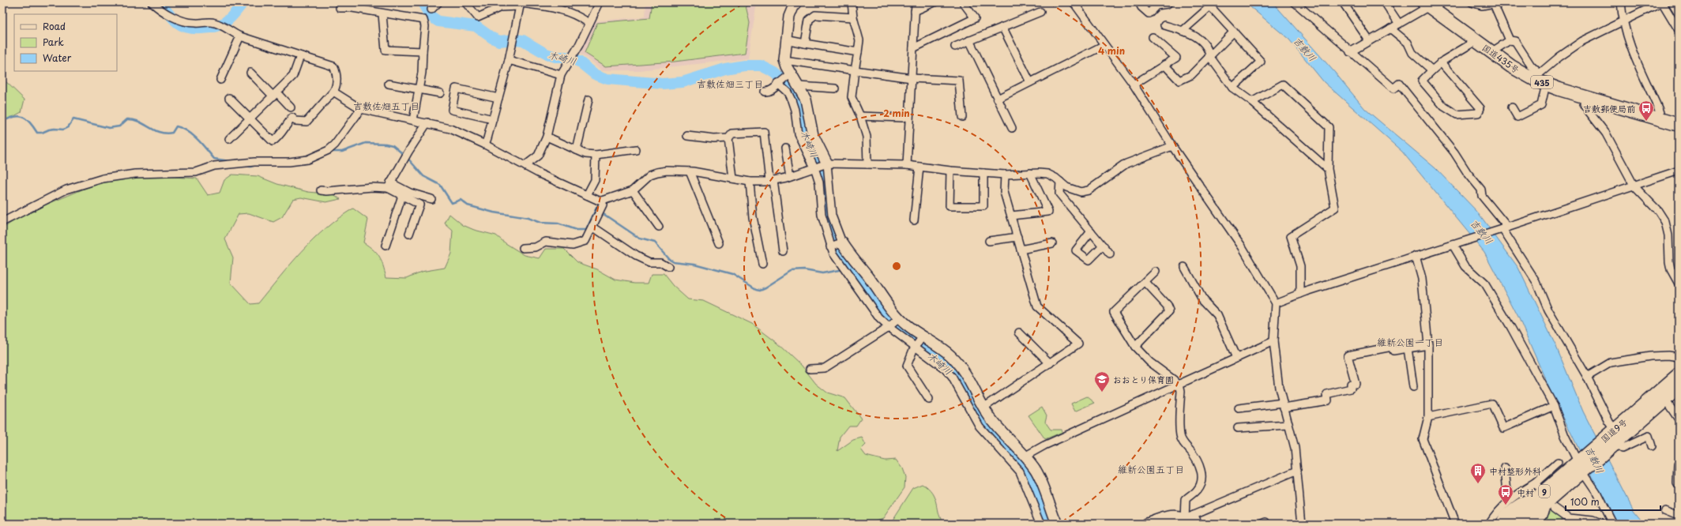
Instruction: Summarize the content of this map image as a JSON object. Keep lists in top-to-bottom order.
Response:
{
  "streets": {
    "highway": [
      "国道435号",
      "435",
      "国道9号",
      "9"
    ]
  },
  "districts": [
    "吉敷佐畑三丁目",
    "吉敷佐畑五丁目",
    "維新公園一丁目",
    "維新公園五丁目"
  ],
  "water": ["吉敷川", "木崎川"],
  "places": {
    "bus stop": ["吉敷郵便局前", "中村"],
    "school or university": ["おおとり保育園"],
    "building": ["中村整形外科"]
  },
  "legend": ["Road", "Park", "Water"],
  "scale_bar": "100 m",
  "rings": ["4 min", "2 min"]
}
